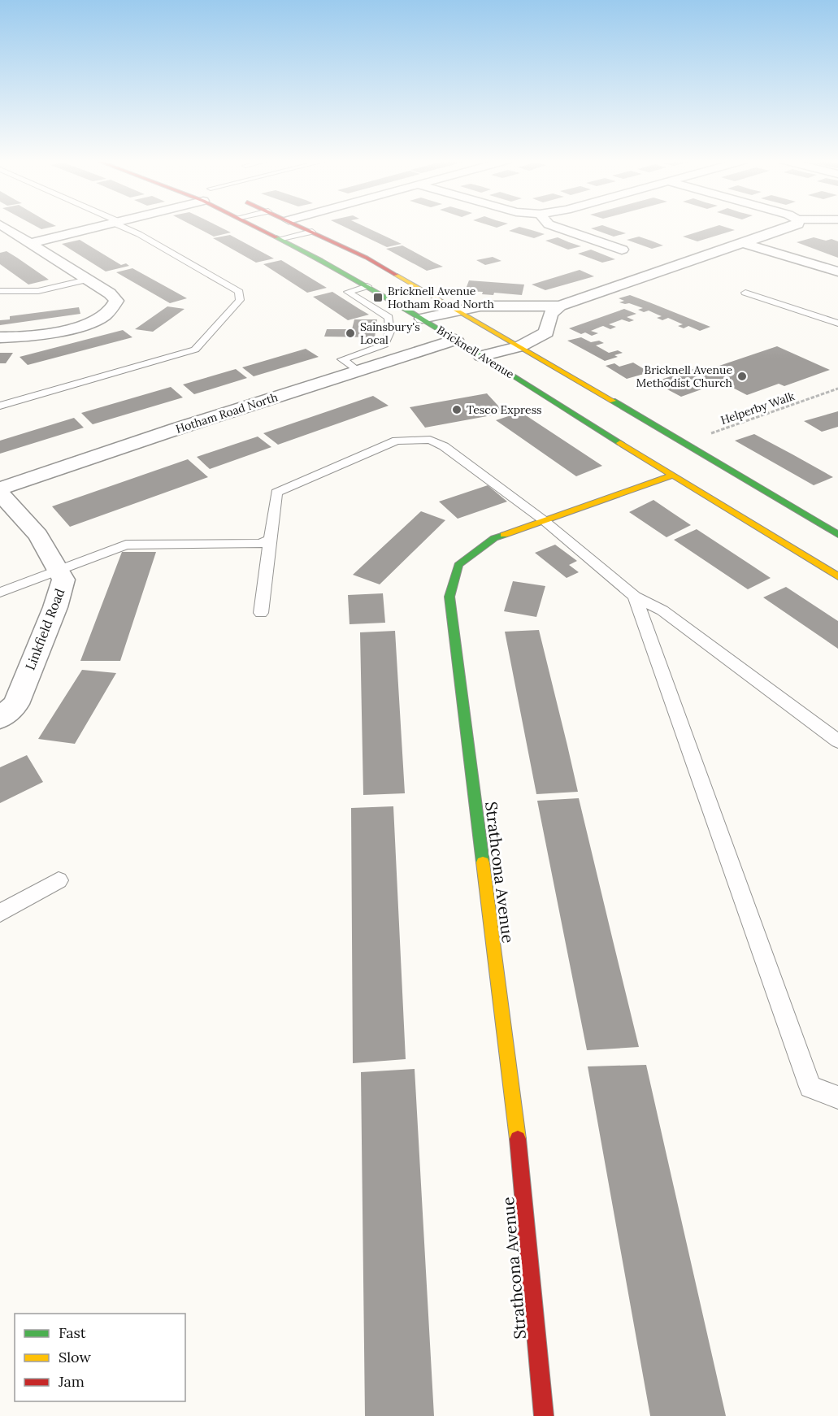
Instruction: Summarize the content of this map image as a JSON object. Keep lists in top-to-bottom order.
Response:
{
  "streets": {
    "street": [
      "Bricknell Avenue",
      "Hotham Road North",
      "Linkfield Road",
      "Strathcona Avenue"
    ],
    "path": ["Helperby Walk"]
  },
  "crossings": [
    ["Bricknell Avenue", "Helperby Walk"],
    ["Bricknell Avenue", "Hotham Road North"],
    ["Bricknell Avenue", "Strathcona Avenue"]
  ],
  "places": {
    "transit": ["Bricknell Avenue Hotham Road North"],
    "other": ["Sainsbury's Local", "Bricknell Avenue Methodist Church", "Tesco Express"]
  },
  "legend": ["Fast", "Slow", "Jam"]
}
